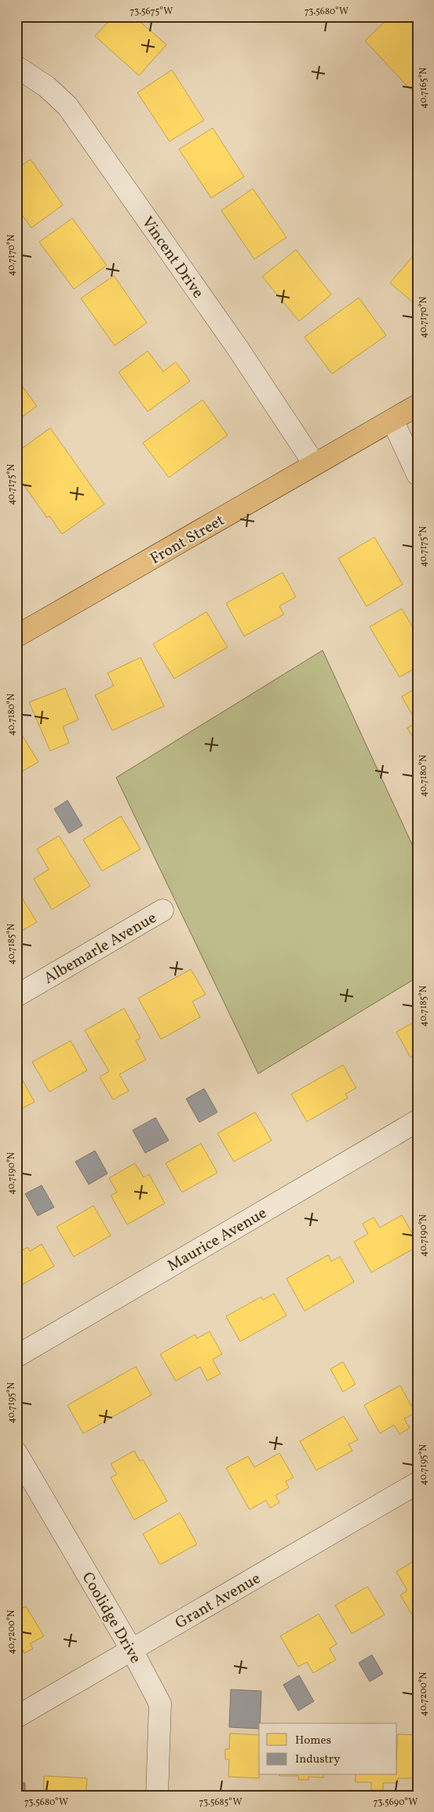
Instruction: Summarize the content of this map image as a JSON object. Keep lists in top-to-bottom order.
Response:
{
  "streets": {
    "main road": ["Front Street"],
    "street": [
      "Vincent Drive",
      "Albemarle Avenue",
      "Maurice Avenue",
      "Grant Avenue",
      "Coolidge Drive"
    ]
  },
  "crossings": [
    ["Vincent Drive", "Front Street"],
    ["Grant Avenue", "Coolidge Drive"]
  ],
  "legend": ["Homes", "Industry"],
  "coordinates": [
    "73.5675°W",
    "73.5680°W",
    "40.7165°N",
    "40.7170°N",
    "40.7175°N",
    "40.7180°N",
    "40.7185°N",
    "40.7190°N",
    "40.7195°N",
    "40.7200°N",
    "73.5685°W",
    "73.5690°W"
  ]
}
